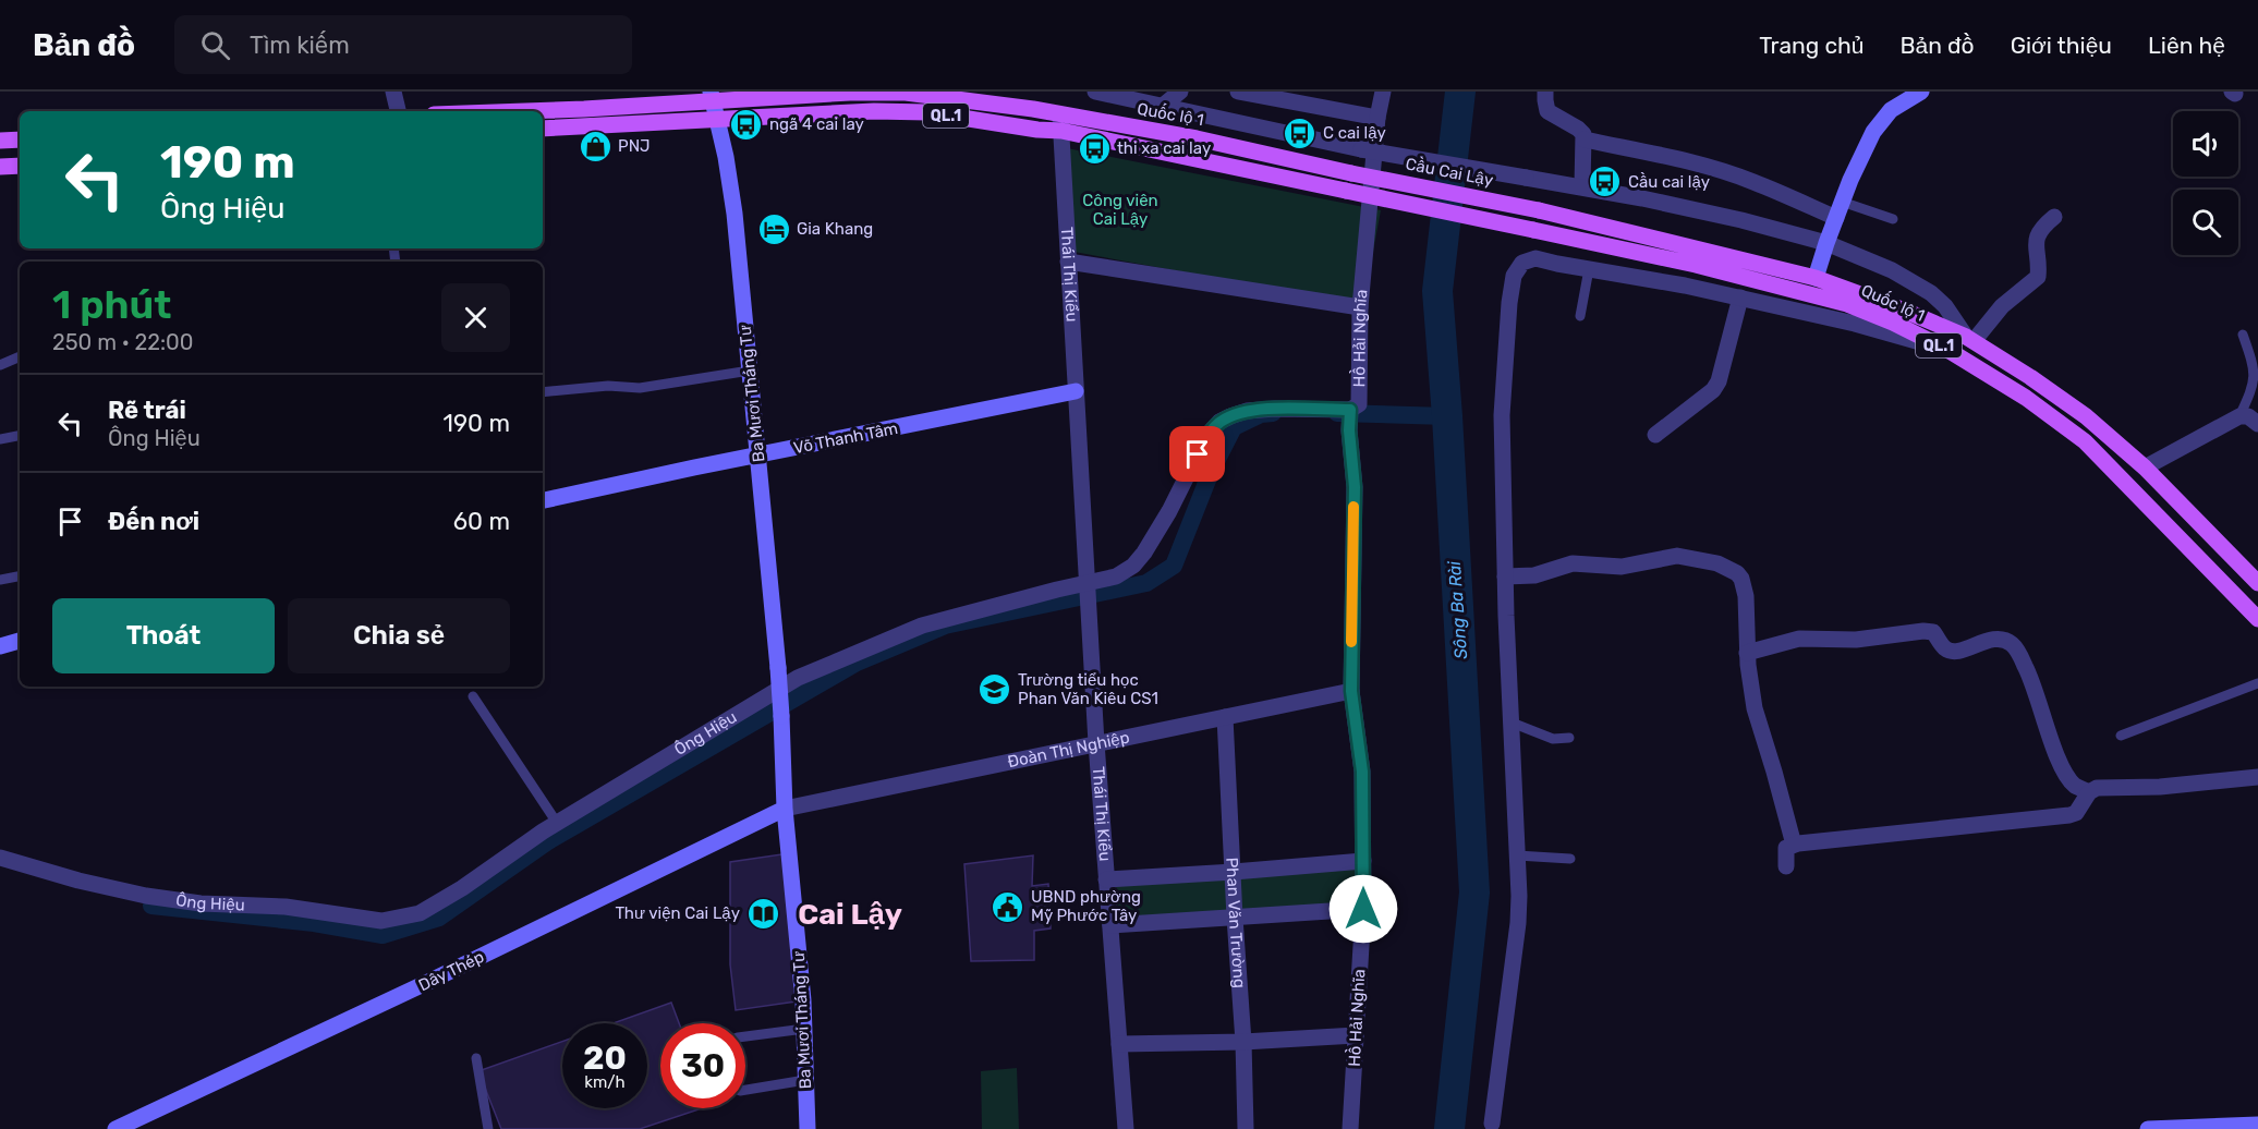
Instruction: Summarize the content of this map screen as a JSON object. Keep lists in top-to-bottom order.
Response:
{
  "streets": {
    "main road": ["Quốc lộ 1", "QL.1", "Cầu Cai Lậy"],
    "street": [
      "Thái Thị Kiểu",
      "Hồ Hải Nghĩa",
      "Ba Mươi Tháng Tư",
      "Võ Thanh Tâm",
      "Ông Hiệu",
      "Đoàn Thị Nghiệp",
      "Phan Văn Trường",
      "Dây Thép"
    ]
  },
  "crossings": [
    ["Quốc lộ 1", "Cầu Cai Lậy"],
    ["Quốc lộ 1", "Thái Thị Kiểu"],
    ["Quốc lộ 1", "Ba Mươi Tháng Tư"],
    ["Thái Thị Kiểu", "Võ Thanh Tâm"],
    ["Thái Thị Kiểu", "Ông Hiệu"],
    ["Thái Thị Kiểu", "Đoàn Thị Nghiệp"],
    ["Hồ Hải Nghĩa", "Ông Hiệu"],
    ["Hồ Hải Nghĩa", "Đoàn Thị Nghiệp"],
    ["Ba Mươi Tháng Tư", "Võ Thanh Tâm"],
    ["Ba Mươi Tháng Tư", "Đoàn Thị Nghiệp"],
    ["Ba Mươi Tháng Tư", "Dây Thép"],
    ["Đoàn Thị Nghiệp", "Phan Văn Trường"],
    ["Đoàn Thị Nghiệp", "Dây Thép"]
  ],
  "districts": ["Cai Lậy"],
  "water": ["Sông Ba Rài"],
  "parks": ["Công viên Cai Lậy"],
  "places": {
    "bus stop": [
      "ngã 4 cai lay",
      "C cai lậy",
      "thi xa cai lay",
      "Cầu cai lậy"
    ],
    "shop": ["PNJ"],
    "hotel": ["Gia Khang"],
    "school or university": ["Trường tiểu học Phan Văn Kiêu CS1"],
    "public building": ["UBND phường Mỹ Phước Tây"],
    "library": ["Thư viện Cai Lậy"]
  },
  "page": {
    "header": "Bản đồ",
    "search": "Tìm kiếm",
    "nav": [
      "Trang chủ",
      "Bản đồ",
      "Giới thiệu",
      "Liên hệ"
    ],
    "turn": ["190 m", "Ông Hiệu"],
    "heading": ["1 phút", "250 m · 22:00"],
    "list": [
      {
        "name": "Rẽ trái",
        "note": "Ông Hiệu",
        "value": "190 m"
      },
      {
        "name": "Đến nơi",
        "value": "60 m"
      }
    ],
    "buttons": ["Thoát", "Chia sẻ"],
    "speed": "20 km/h",
    "limit": "30"
  }
}
